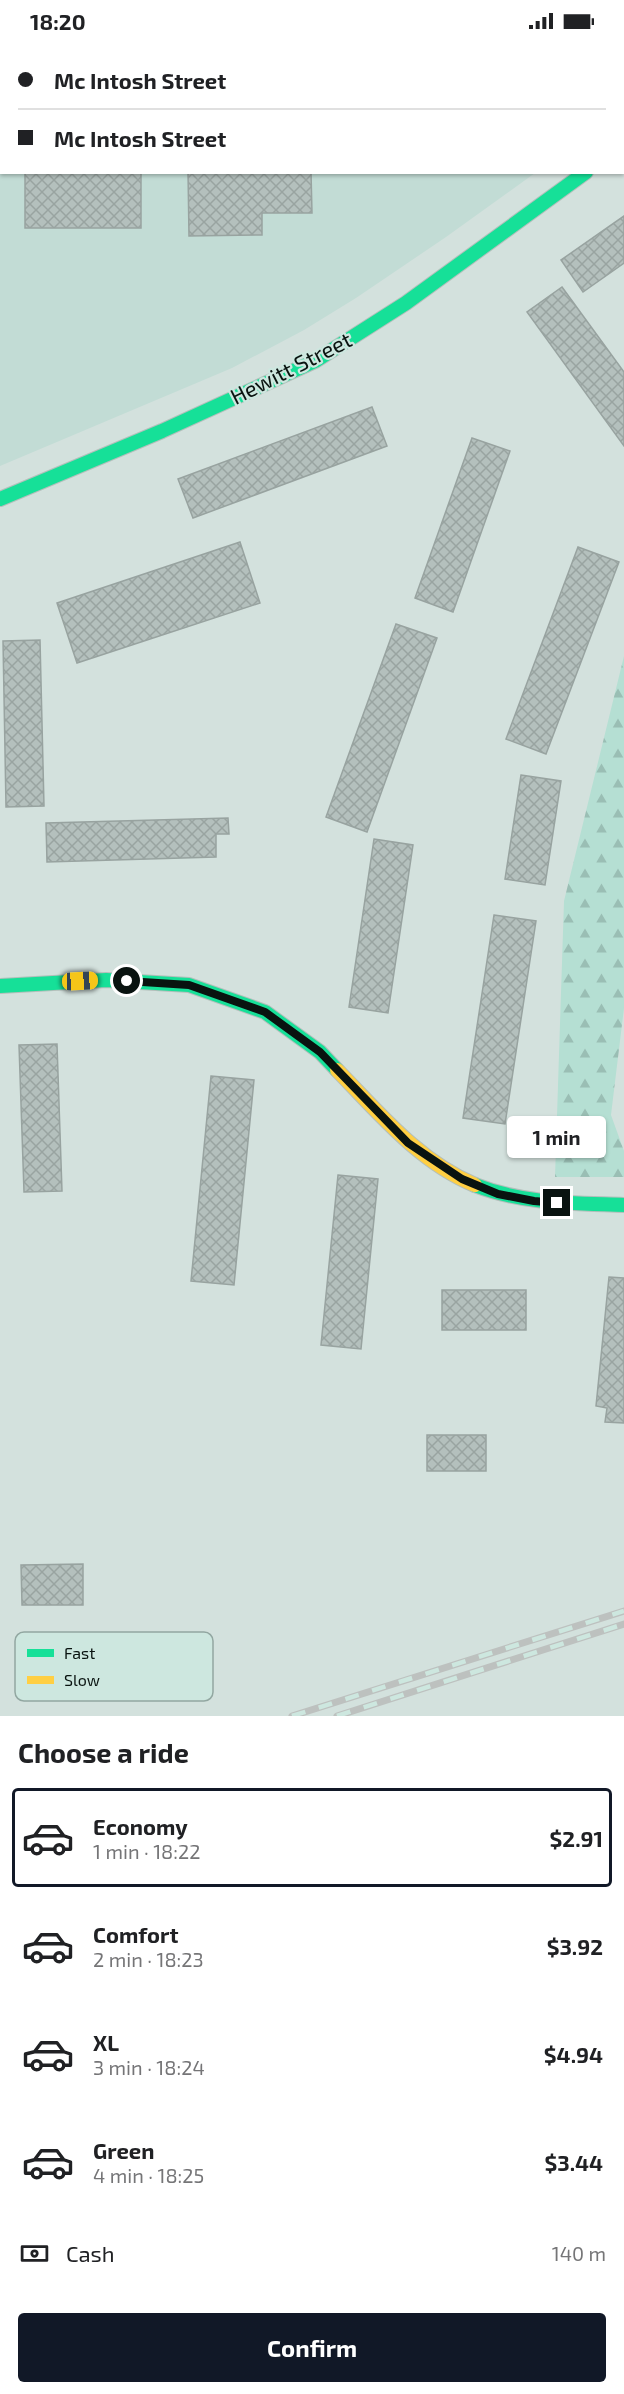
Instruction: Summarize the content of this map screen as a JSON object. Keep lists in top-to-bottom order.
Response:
{
  "streets": {
    "street": ["Hewitt Street"]
  },
  "legend": ["Fast", "Slow"],
  "page": {
    "status": "18:20",
    "banner": ["Mc Intosh Street", "Mc Intosh Street"],
    "bubble": "1 min",
    "heading": "Choose a ride",
    "list": [
      {
        "name": "Economy",
        "note": "1 min · 18:22",
        "value": "$2.91"
      },
      {
        "name": "Comfort",
        "note": "2 min · 18:23",
        "value": "$3.92"
      },
      {
        "name": "XL",
        "note": "3 min · 18:24",
        "value": "$4.94"
      },
      {
        "name": "Green",
        "note": "4 min · 18:25",
        "value": "$3.44"
      }
    ],
    "pay": ["Cash", "140 m"],
    "buttons": "Confirm"
  }
}
